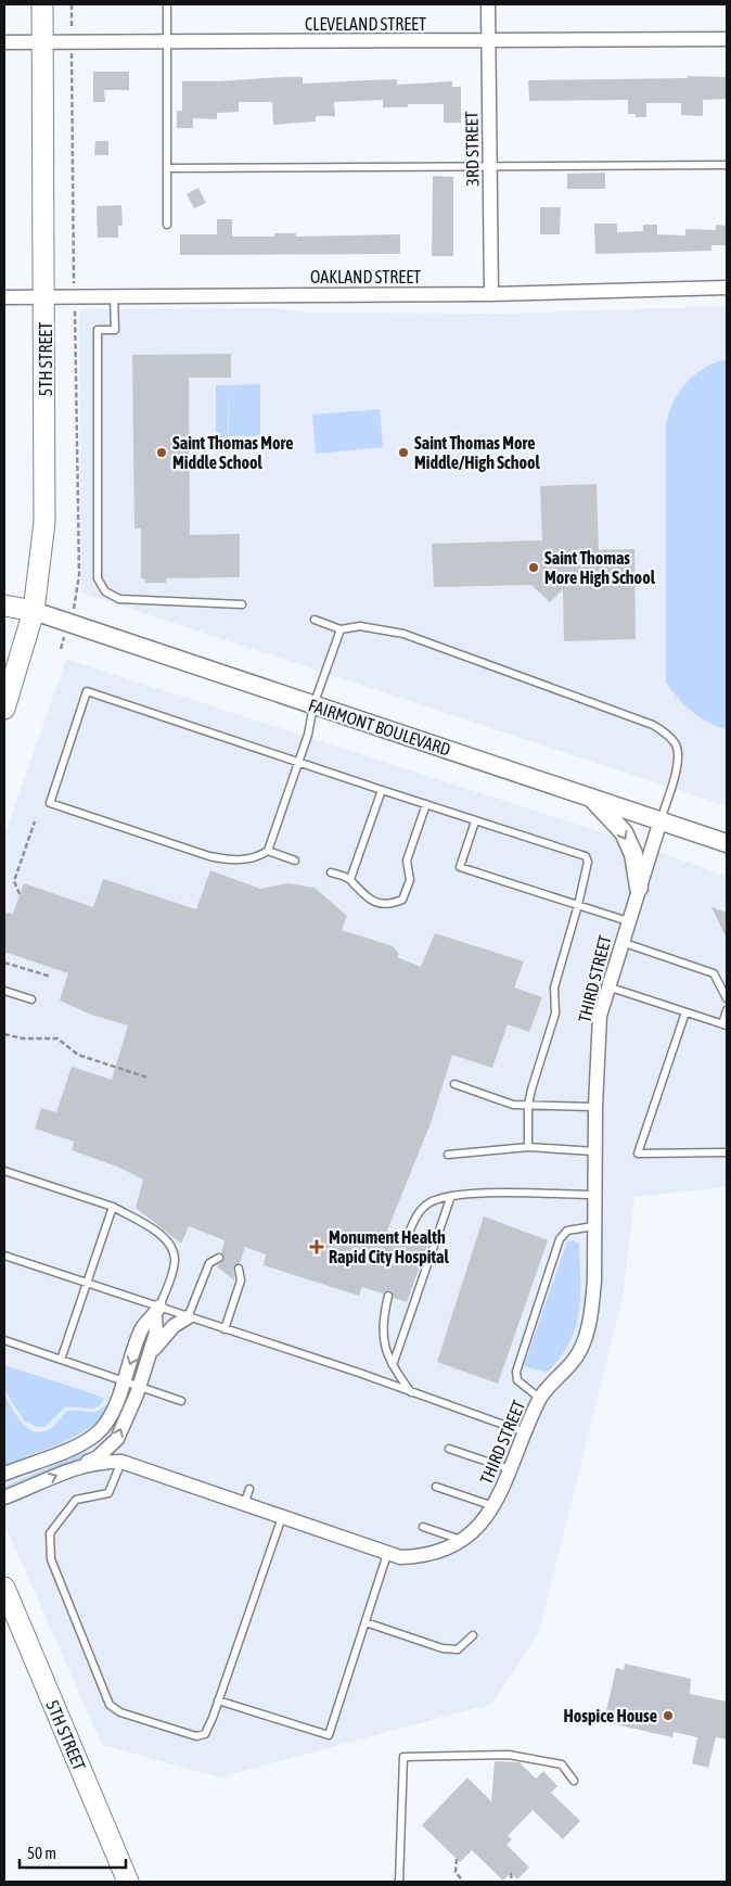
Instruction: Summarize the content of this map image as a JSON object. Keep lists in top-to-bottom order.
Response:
{
  "streets": {
    "main road": ["5TH STREET"],
    "street": [
      "CLEVELAND STREET",
      "3RD STREET",
      "OAKLAND STREET",
      "FAIRMONT BOULEVARD",
      "THIRD STREET"
    ]
  },
  "crossings": [
    ["CLEVELAND STREET", "3RD STREET"],
    ["CLEVELAND STREET", "5TH STREET"],
    ["3RD STREET", "OAKLAND STREET"],
    ["OAKLAND STREET", "5TH STREET"],
    ["5TH STREET", "FAIRMONT BOULEVARD"],
    ["FAIRMONT BOULEVARD", "THIRD STREET"]
  ],
  "places": {
    "other": [
      "Saint Thomas More Middle School",
      "Saint Thomas More Middle/High School",
      "Saint Thomas More High School",
      "Hospice House"
    ],
    "health": ["Monument Health Rapid City Hospital"]
  },
  "scale_bar": "50 m"
}
